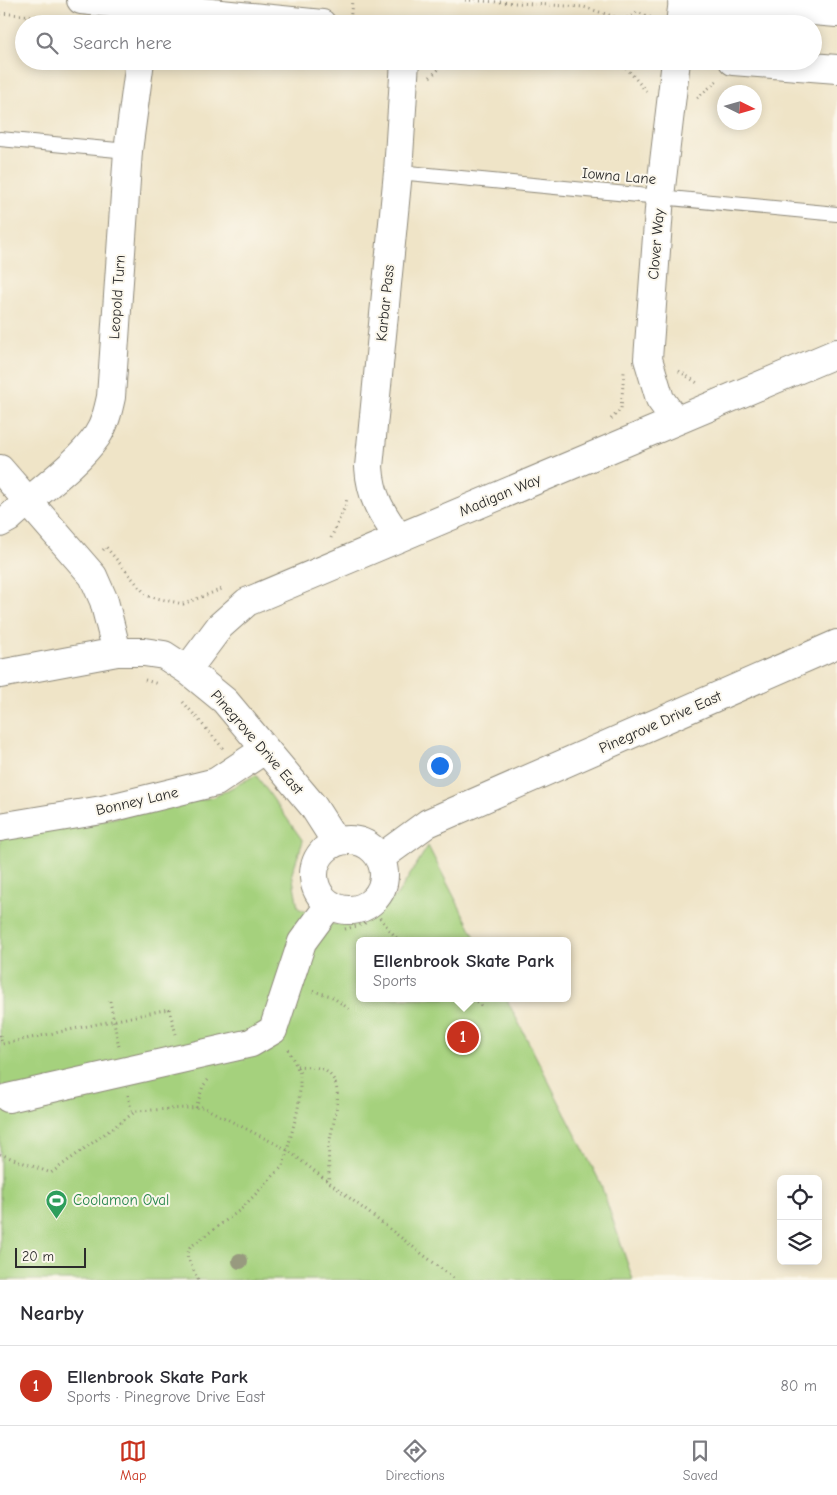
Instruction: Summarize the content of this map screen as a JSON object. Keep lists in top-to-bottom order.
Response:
{
  "streets": {
    "street": [
      "Clover Way",
      "Leopold Turn",
      "Karbar Pass",
      "Madigan Way",
      "Pinegrove Drive East",
      "Bonney Lane"
    ],
    "lane": ["Iowna Lane"]
  },
  "crossings": [
    ["Iowna Lane", "Clover Way"],
    ["Iowna Lane", "Karbar Pass"],
    ["Clover Way", "Madigan Way"],
    ["Karbar Pass", "Madigan Way"],
    ["Madigan Way", "Pinegrove Drive East"],
    ["Pinegrove Drive East", "Bonney Lane"]
  ],
  "places": {
    "sports": ["Coolamon Oval"]
  },
  "scale_bar": "20 m",
  "north": "right",
  "page": {
    "search": "Search here",
    "popup": ["Ellenbrook Skate Park", "Sports"],
    "pins": "1",
    "scale": "20 m",
    "heading": "Nearby",
    "list": [
      {
        "mark": "1",
        "name": "Ellenbrook Skate Park",
        "note": "Sports · Pinegrove Drive East",
        "value": "80 m"
      }
    ],
    "nav": ["Map", "Directions", "Saved"]
  }
}
